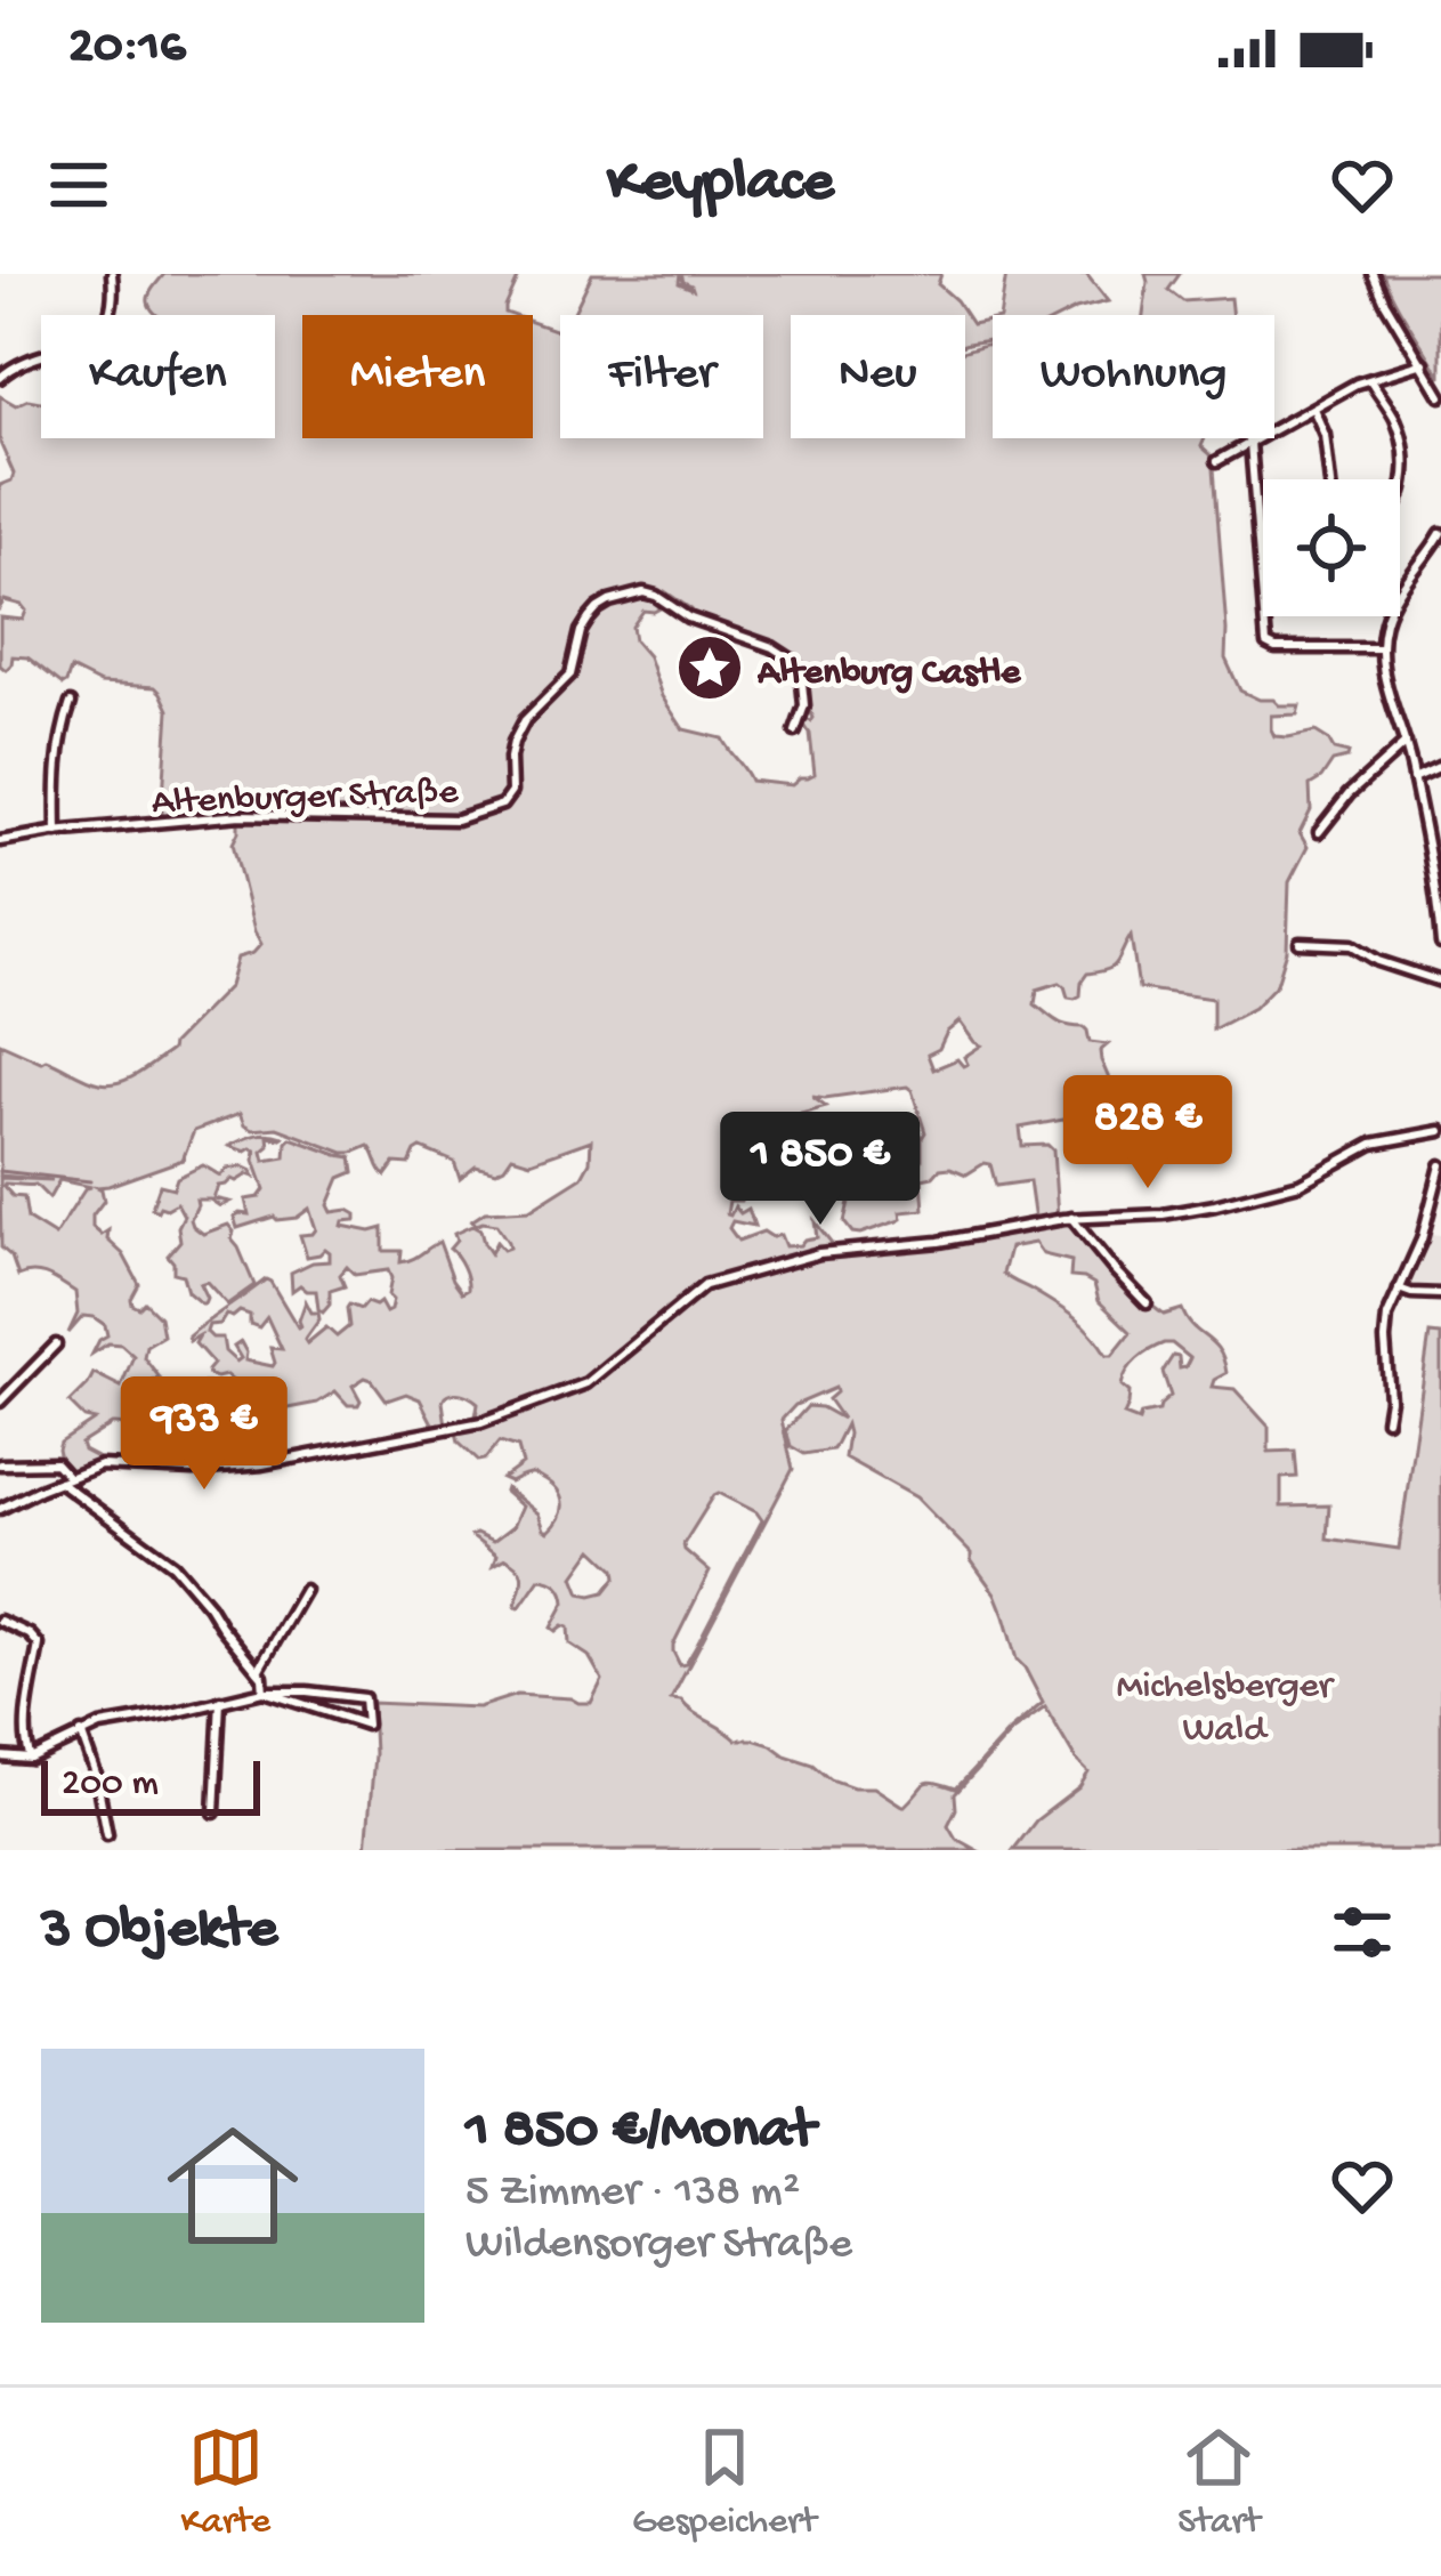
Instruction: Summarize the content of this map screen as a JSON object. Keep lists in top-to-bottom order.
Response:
{
  "streets": {
    "street": ["Altenburger Straße"]
  },
  "parks": ["Michelsberger Wald"],
  "places": {
    "place": ["Altenburg Castle"]
  },
  "scale_bar": "200 m",
  "page": {
    "status": "20:16",
    "header": "Keyplace",
    "chip": [
      "Kaufen",
      "Mieten",
      "Filter",
      "Neu",
      "Wohnung"
    ],
    "price": ["828 €", "1 850 €", "933 €"],
    "scale": "200 m",
    "heading": "3 Objekte",
    "list": [
      {
        "name": "1 850 €/Monat",
        "note": "5 Zimmer · 138 m² · Wildensorger Straße"
      }
    ],
    "tabs": ["Karte", "Gespeichert", "Start"]
  }
}
